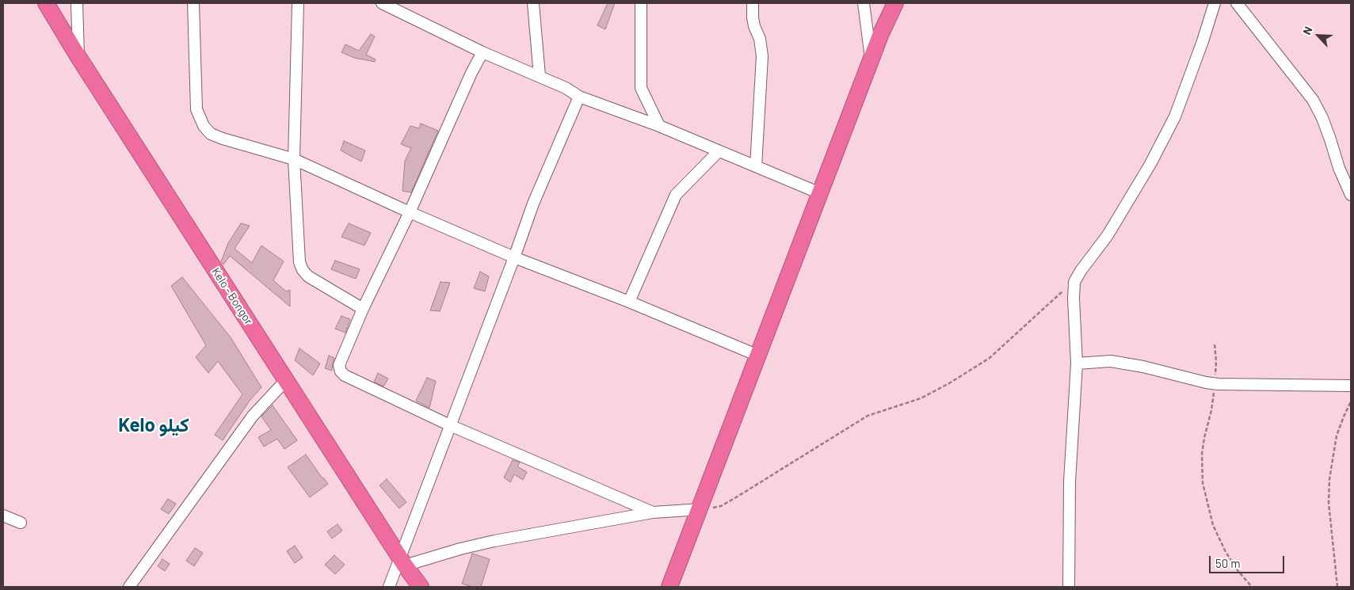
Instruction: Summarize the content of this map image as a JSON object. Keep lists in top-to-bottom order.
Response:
{
  "streets": {
    "highway": ["Kelo - Bongor"]
  },
  "districts": ["Kelo كيلو"],
  "scale_bar": "50 m",
  "north": "top left"
}
